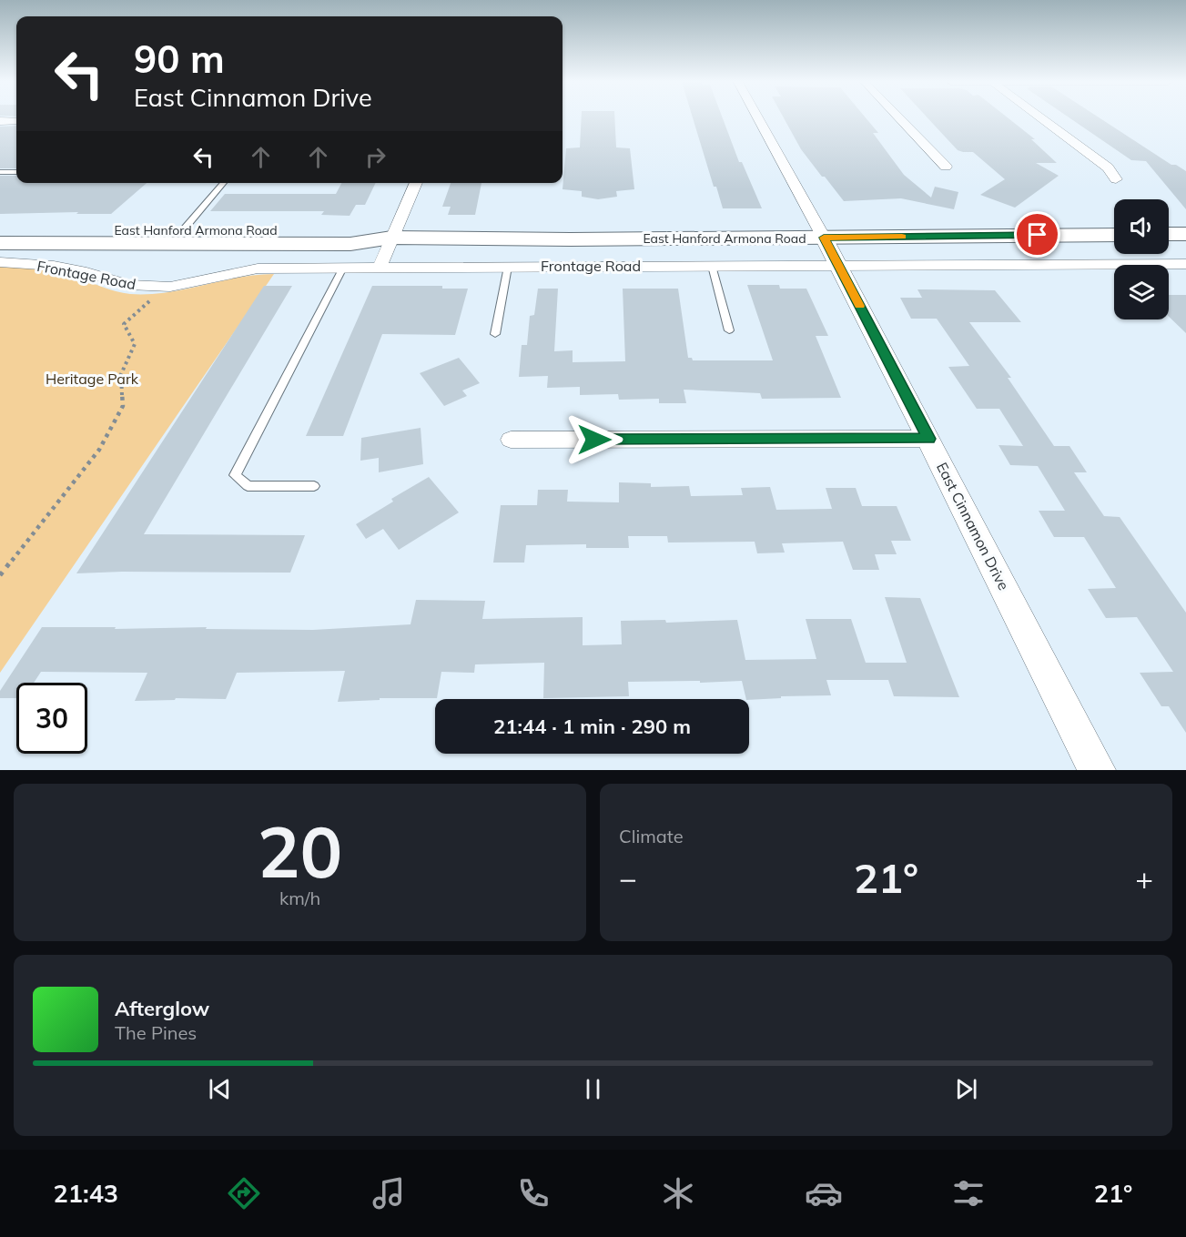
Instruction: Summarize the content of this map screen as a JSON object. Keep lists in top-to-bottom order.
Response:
{
  "streets": {
    "main road": ["East Hanford Armona Road"],
    "street": ["Frontage Road", "East Cinnamon Drive"]
  },
  "crossings": [
    ["East Hanford Armona Road", "East Cinnamon Drive"],
    ["Frontage Road", "East Cinnamon Drive"]
  ],
  "parks": ["Heritage Park"],
  "page": {
    "turn": ["90 m", "East Cinnamon Drive"],
    "limit": "30",
    "trip": "21:44 · 1 min · 290 m",
    "tile": [
      ["20", "km/h"],
      "Climate"
    ],
    "heat": ["−", "21°", "+"],
    "song": ["Afterglow", "The Pines"],
    "tabs": ["21:43", "21°"]
  }
}
